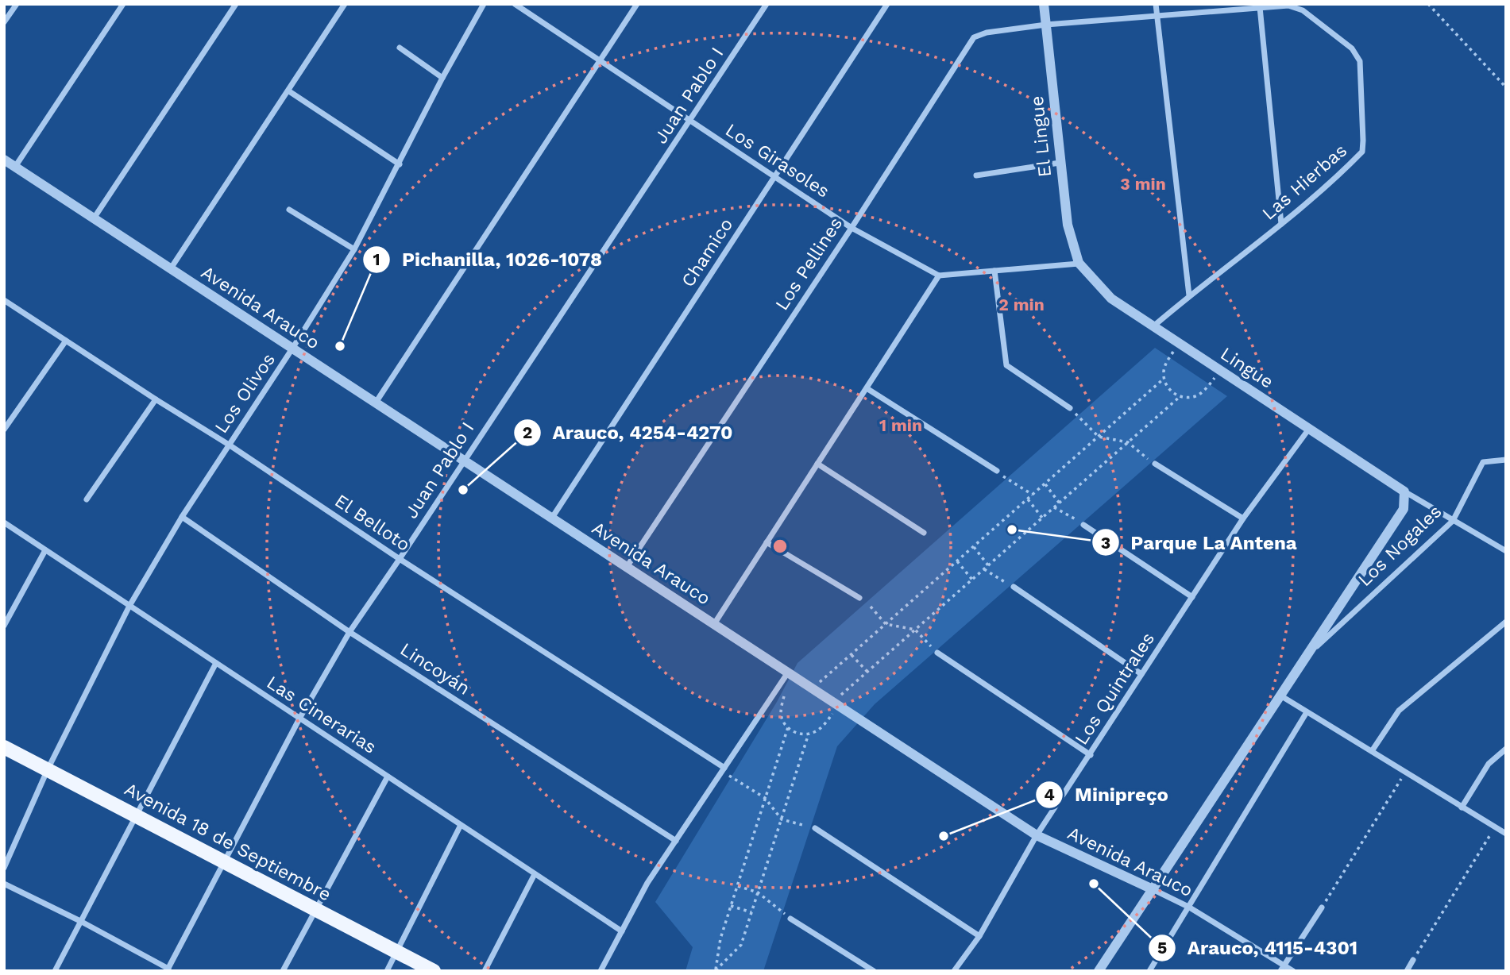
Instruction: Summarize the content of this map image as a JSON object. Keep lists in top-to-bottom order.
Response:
{
  "streets": {
    "main road": ["Avenida 18 de Septiembre"],
    "street": [
      "Juan Pablo I",
      "El Lingue",
      "Los Girasoles",
      "Las Hierbas",
      "Chamico",
      "Los Pellines",
      "Avenida Arauco",
      "Lingue",
      "Los Olivos",
      "El Belloto",
      "Los Nogales",
      "Lincoyán",
      "Los Quintrales",
      "Las Cinerarias"
    ]
  },
  "crossings": [
    ["Juan Pablo I", "Los Girasoles"],
    ["Juan Pablo I", "Avenida Arauco"],
    ["Juan Pablo I", "El Belloto"],
    ["Juan Pablo I", "Lincoyán"],
    ["Juan Pablo I", "Las Cinerarias"],
    ["Juan Pablo I", "Avenida 18 de Septiembre"],
    ["El Lingue", "Los Pellines"],
    ["El Lingue", "Lingue"],
    ["Los Girasoles", "Chamico"],
    ["Los Girasoles", "Los Pellines"],
    ["Las Hierbas", "Los Pellines"],
    ["Las Hierbas", "Lingue"],
    ["Chamico", "Avenida Arauco"],
    ["Los Pellines", "Avenida Arauco"],
    ["Avenida Arauco", "Los Olivos"],
    ["Avenida Arauco", "Los Nogales"],
    ["Avenida Arauco", "Los Quintrales"],
    ["Lingue", "Los Nogales"],
    ["Lingue", "Los Quintrales"],
    ["Los Olivos", "El Belloto"],
    ["Los Olivos", "Lincoyán"],
    ["Los Olivos", "Las Cinerarias"],
    ["Los Olivos", "Avenida 18 de Septiembre"]
  ],
  "places": [
    "Pichanilla, 1026-1078",
    "Arauco, 4254-4270",
    "Parque La Antena",
    "Minipreço",
    "Arauco, 4115-4301"
  ],
  "rings": ["3 min", "2 min", "1 min"]
}
